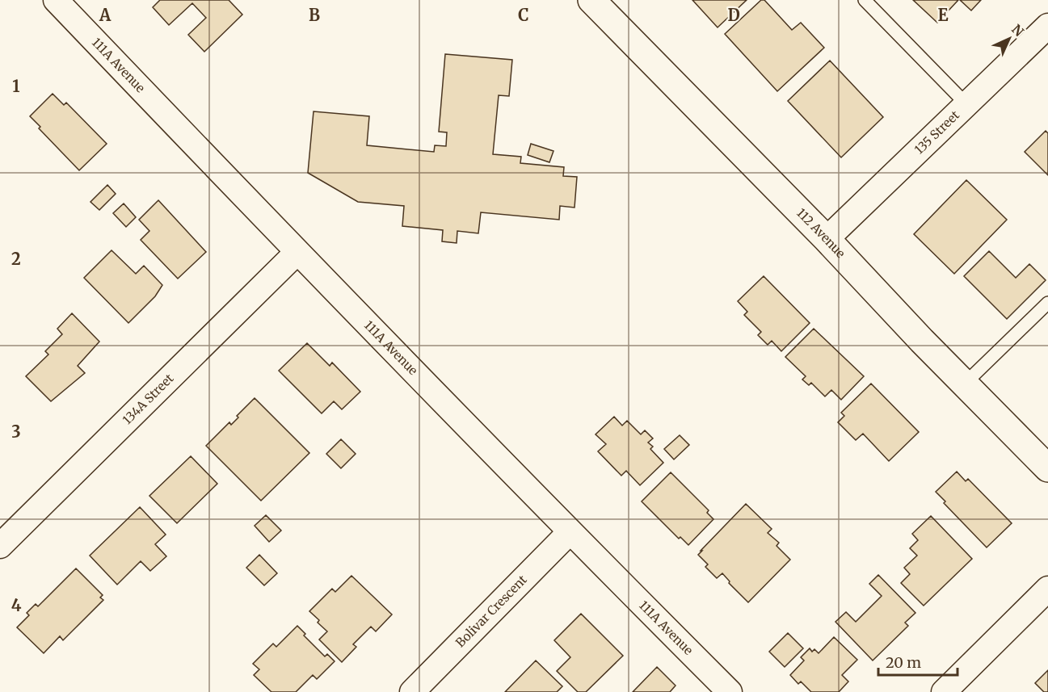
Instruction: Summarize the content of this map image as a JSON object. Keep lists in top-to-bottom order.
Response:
{
  "streets": {
    "main road": ["112 Avenue"],
    "street": [
      "111A Avenue",
      "135 Street",
      "134A Street",
      "Bolivar Crescent"
    ]
  },
  "crossings": [
    ["111A Avenue", "134A Street"],
    ["111A Avenue", "Bolivar Crescent"],
    ["135 Street", "112 Avenue"]
  ],
  "scale_bar": "20 m",
  "north": "top right",
  "grid": {
    "columns": [
      "A",
      "B",
      "C",
      "D",
      "E"
    ],
    "rows": [
      "1",
      "2",
      "3",
      "4"
    ]
  }
}
